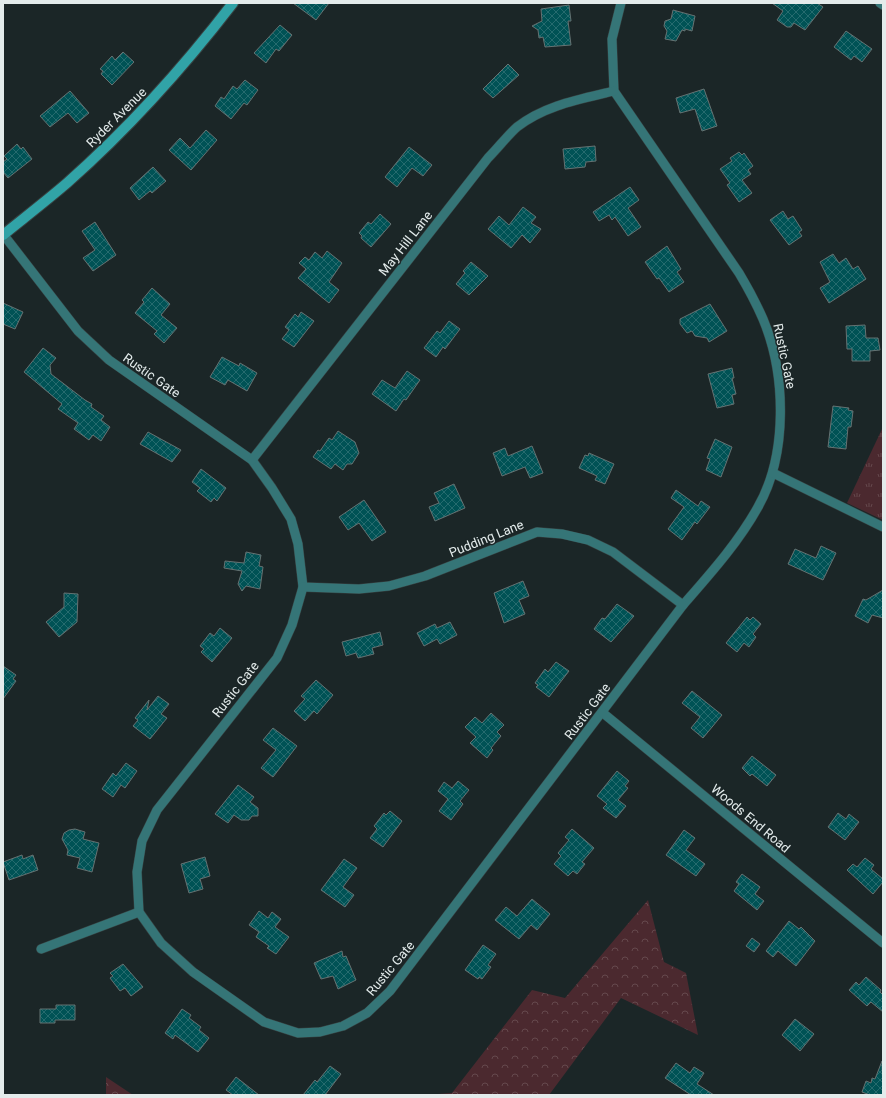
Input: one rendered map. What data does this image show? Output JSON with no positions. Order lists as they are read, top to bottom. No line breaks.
{"streets":{"street":["Ryder Avenue","May Hill Lane","Rustic Gate","Pudding Lane","Woods End Road"]},"crossings":[["Ryder Avenue","Rustic Gate"],["May Hill Lane","Rustic Gate"],["Rustic Gate","Pudding Lane"],["Rustic Gate","Woods End Road"]]}
